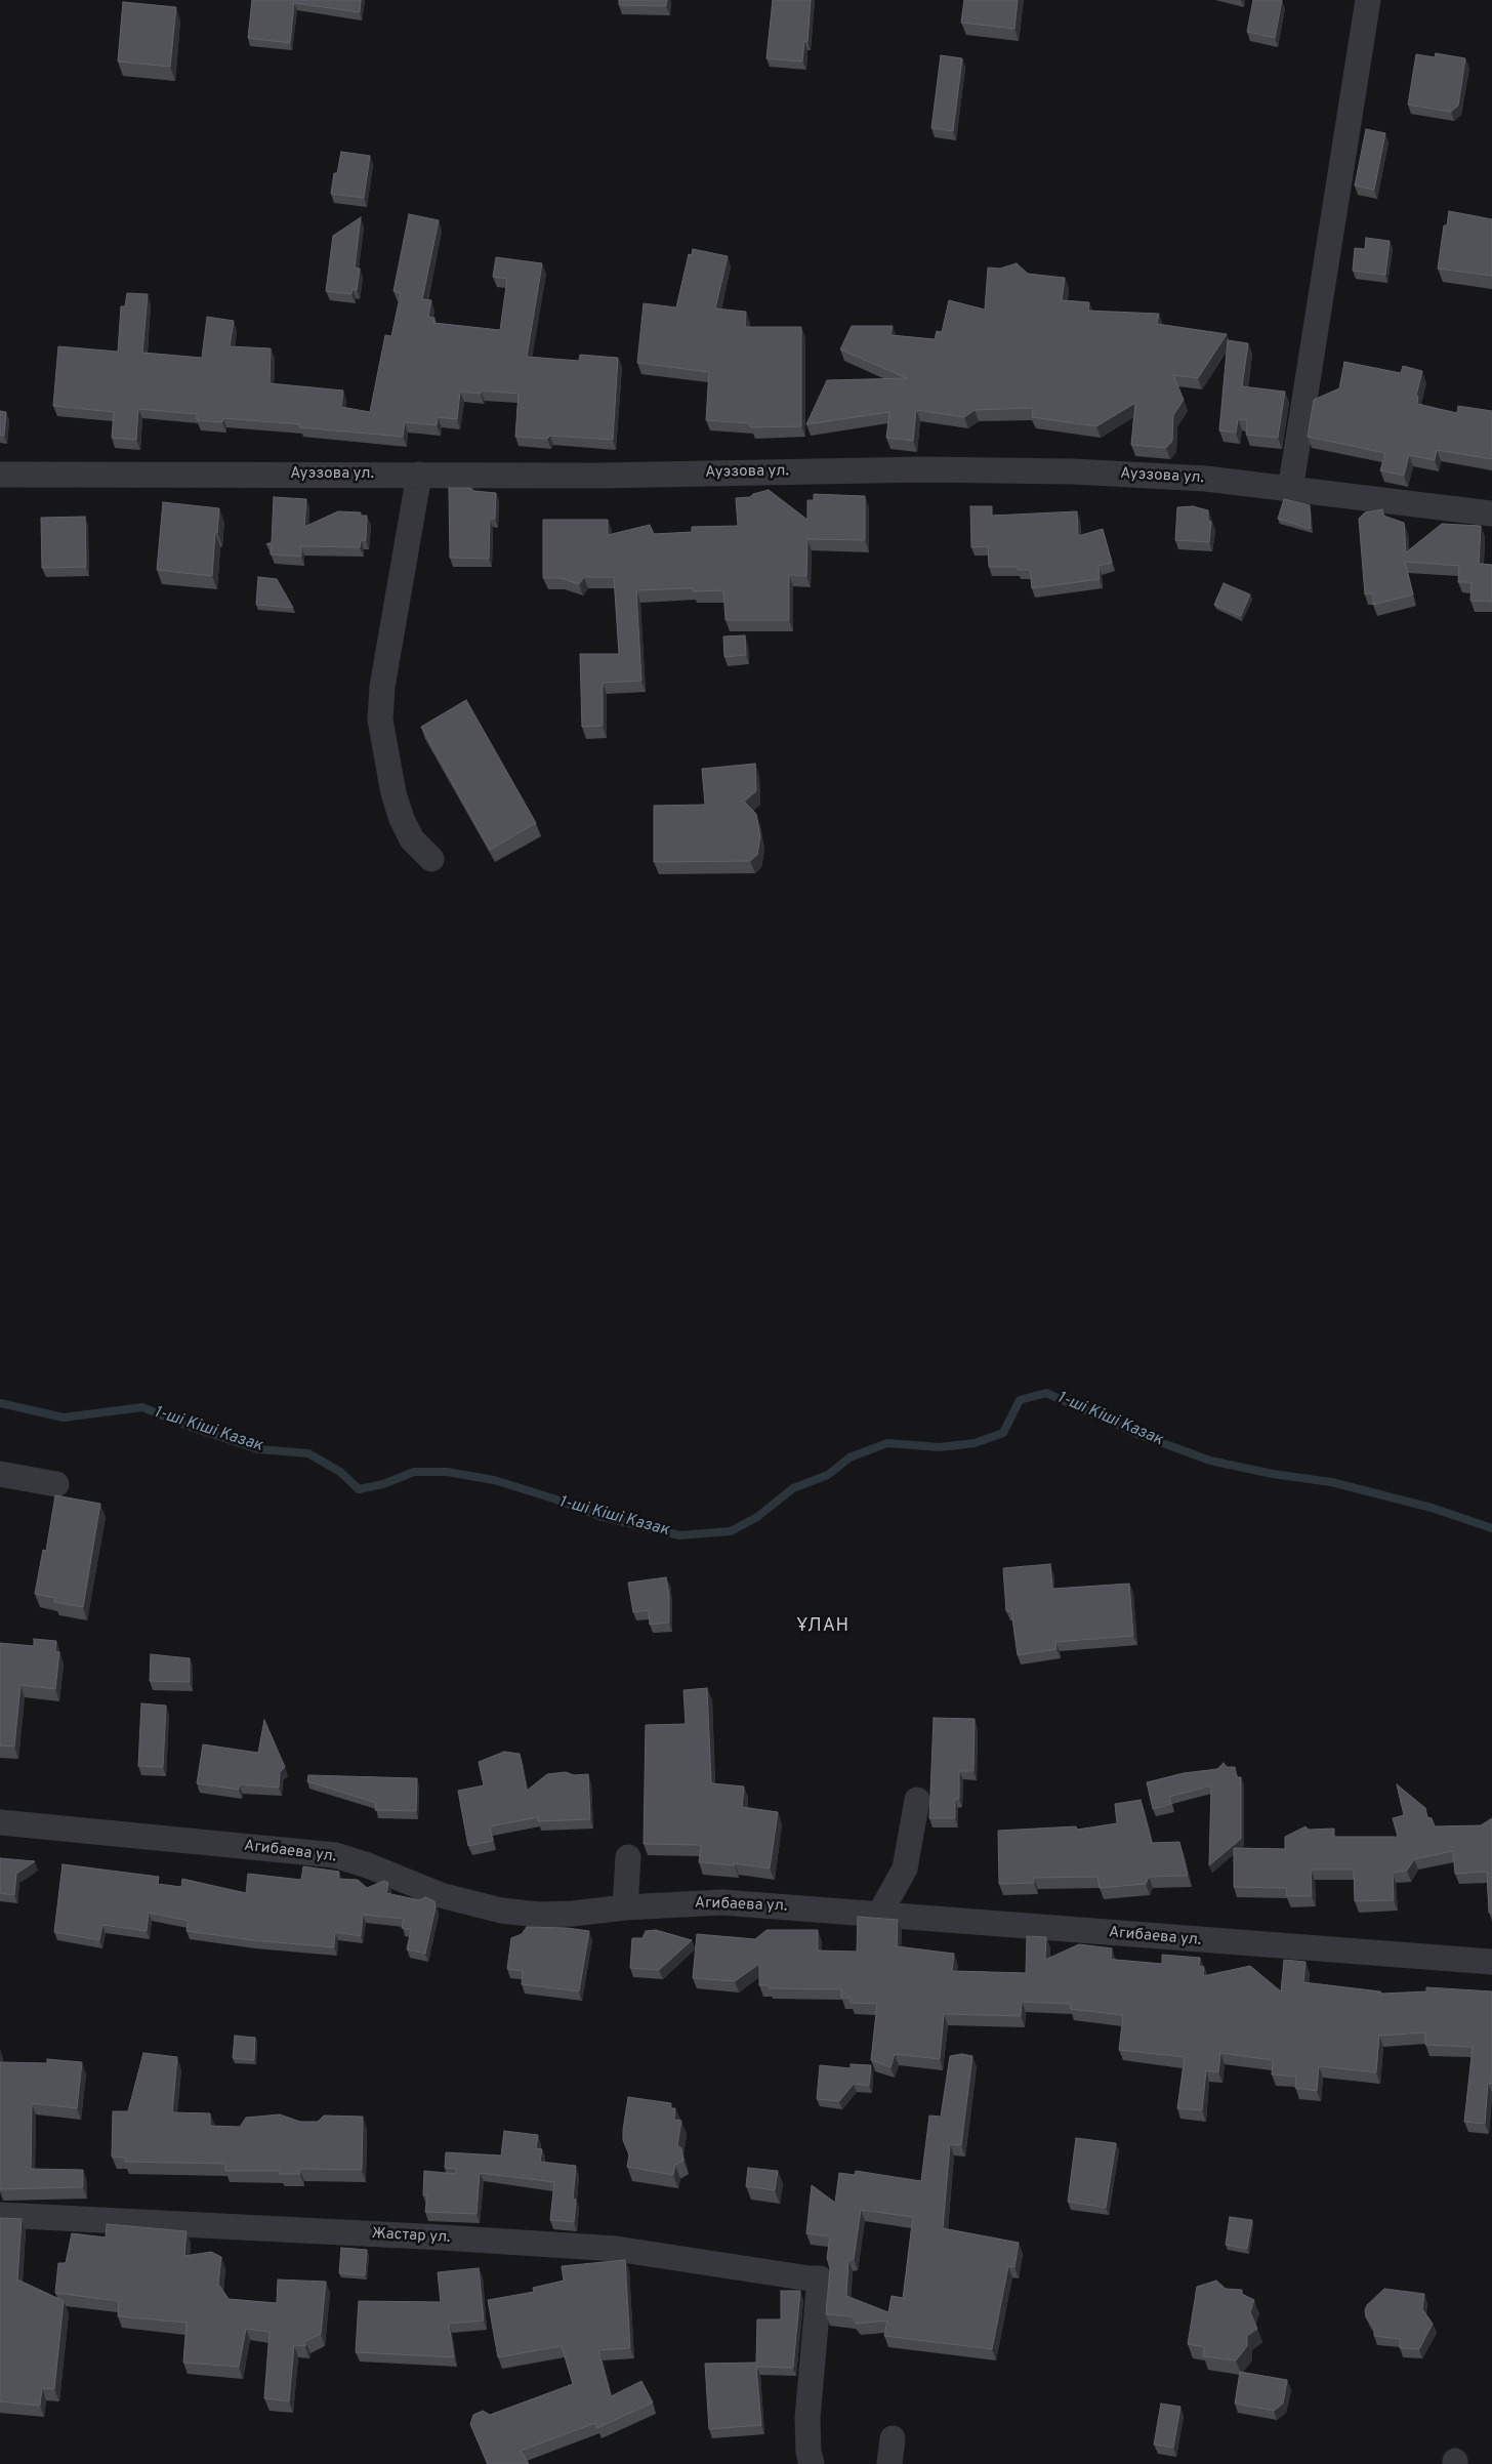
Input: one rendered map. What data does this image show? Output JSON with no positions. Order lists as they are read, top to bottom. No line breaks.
{"streets":{"street":["Ауэзова ул.","Агибаева ул.","Жастар ул."]},"districts":["ҰЛАН"],"water":["1-ші Кіші Казак"]}
